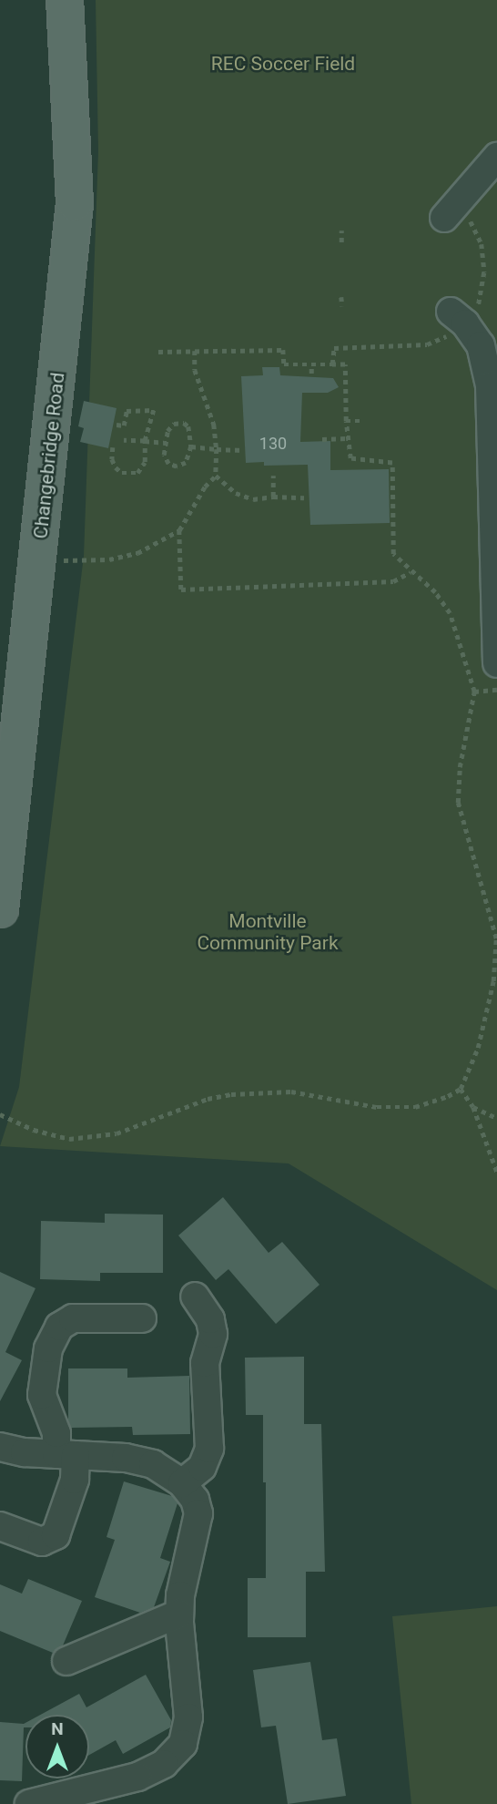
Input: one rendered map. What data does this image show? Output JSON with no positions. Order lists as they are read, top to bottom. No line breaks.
{"streets":{"main road":["Changebridge Road"]},"parks":["REC Soccer Field","Montville Community Park"],"house_numbers":["130"],"north":"top"}
